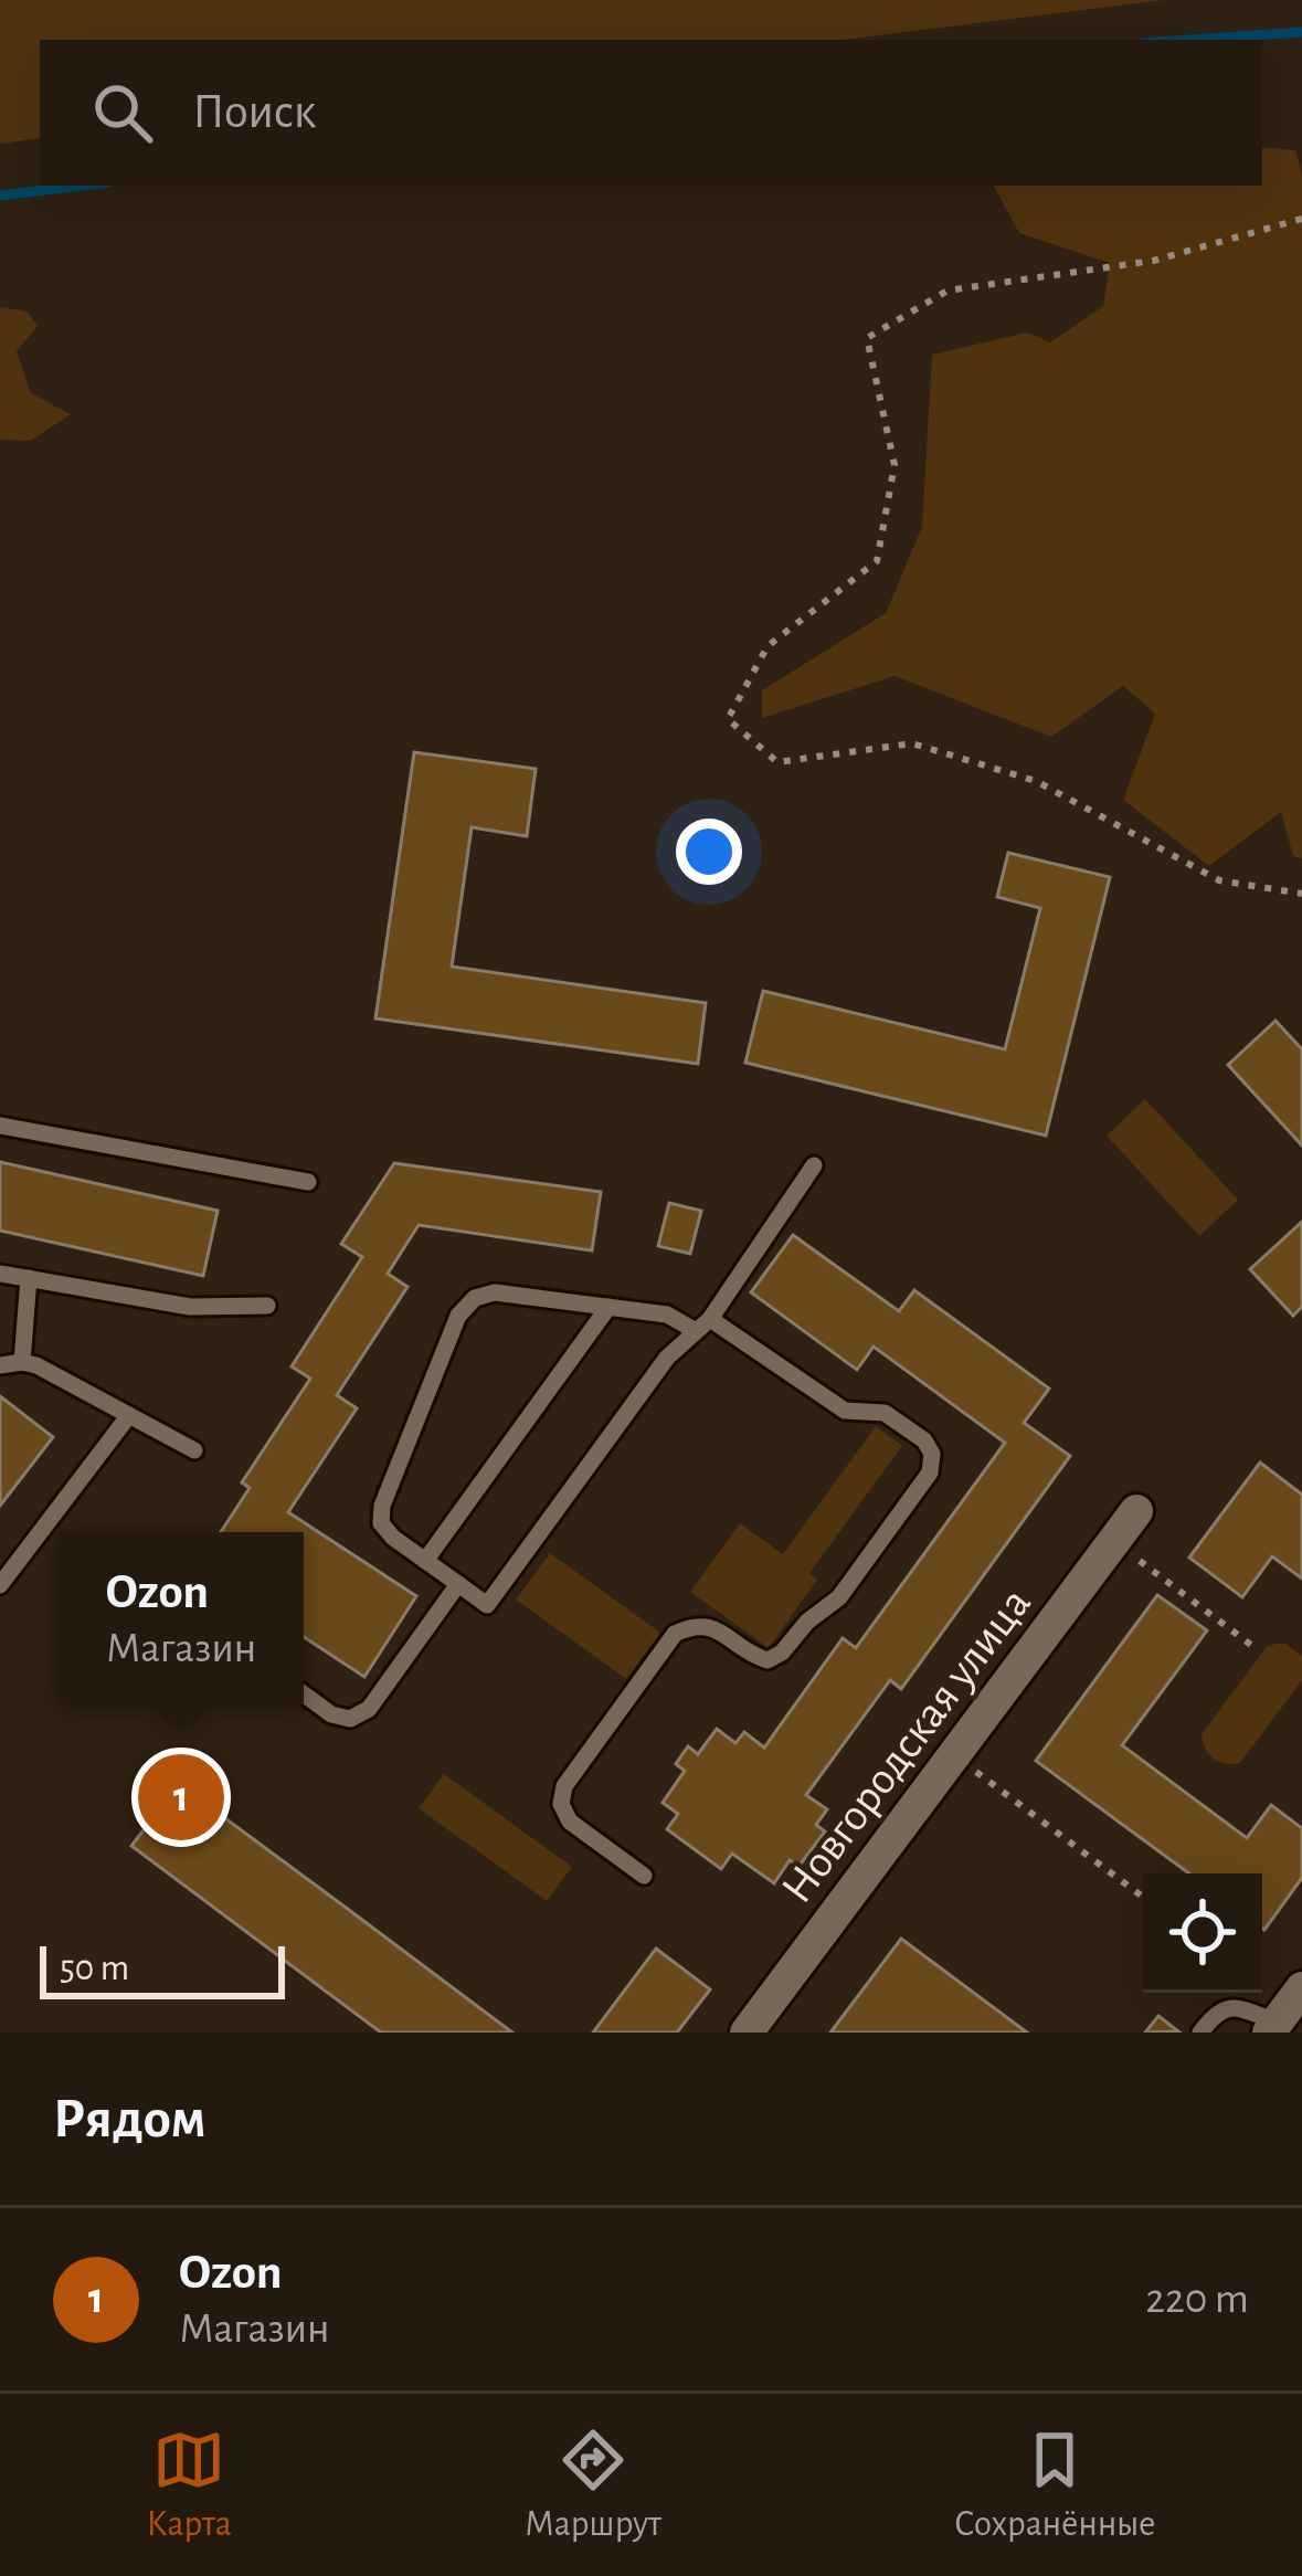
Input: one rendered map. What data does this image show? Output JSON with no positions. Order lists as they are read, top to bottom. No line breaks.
{"streets":{"street":["Новгородская улица"]},"scale_bar":"50 m","page":{"search":"Поиск","popup":["Ozon","Магазин"],"pins":"1","scale":"50 m","heading":"Рядом","list":[{"mark":"1","name":"Ozon","note":"Магазин","value":"220 m"}],"nav":["Карта","Маршрут","Сохранённые"]}}
